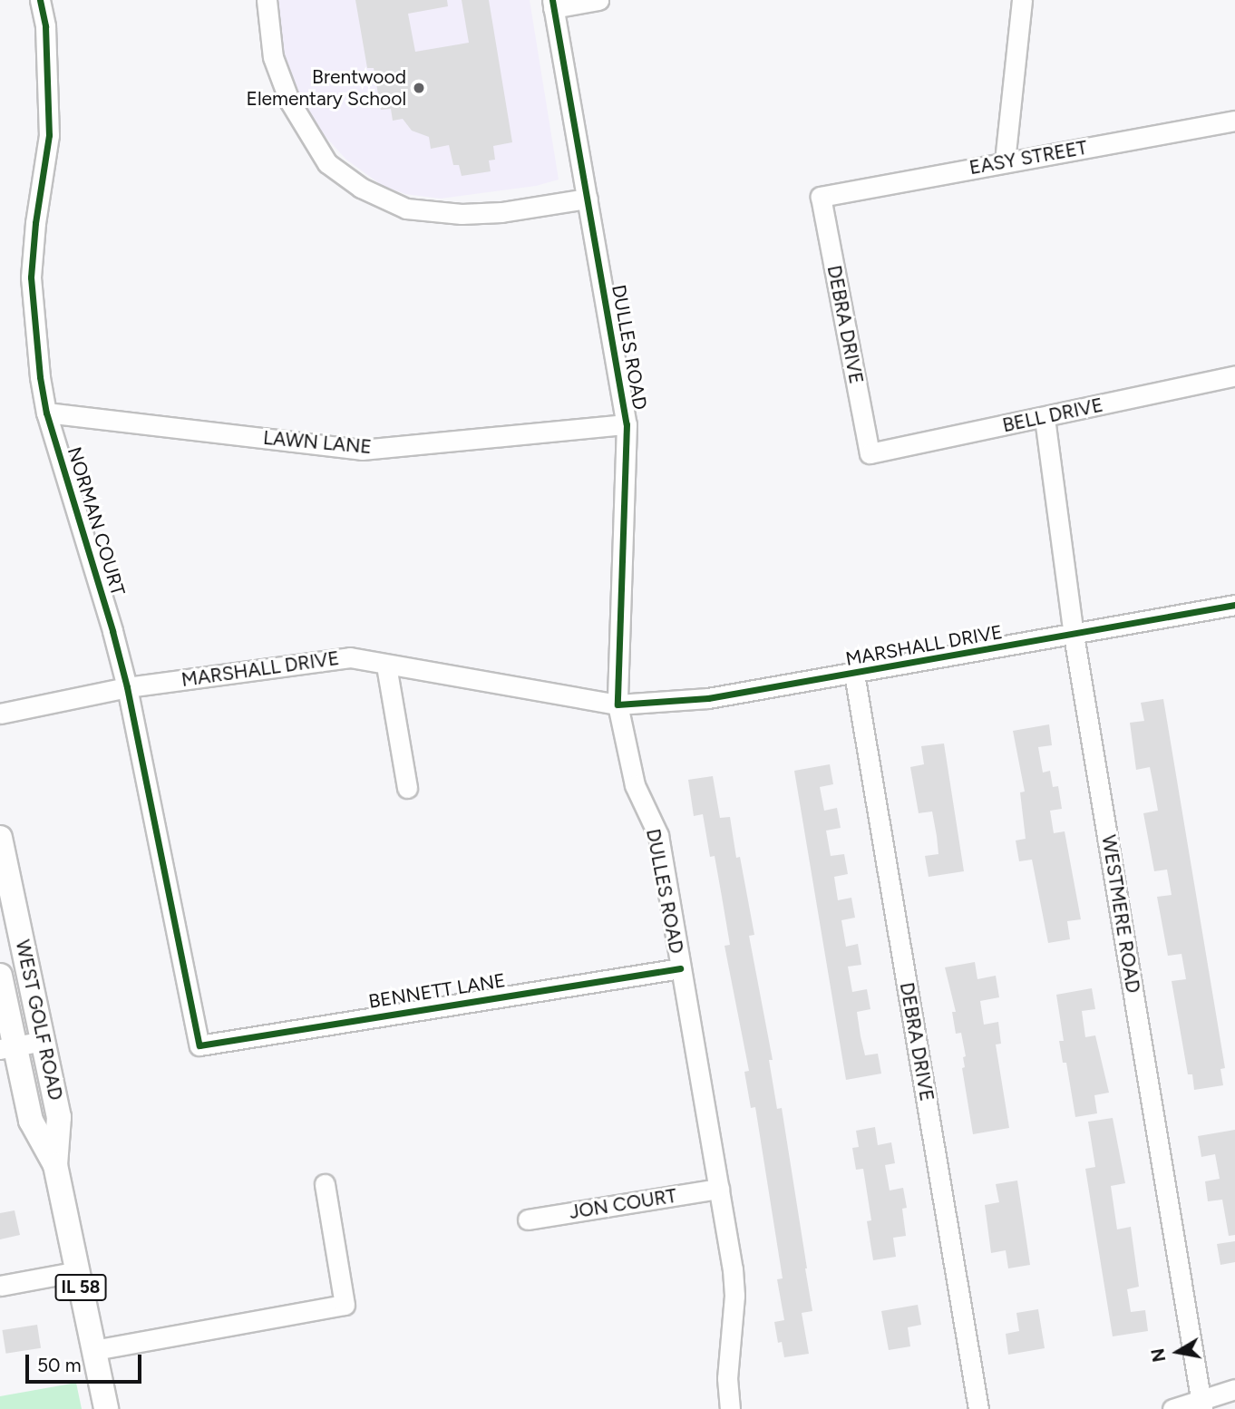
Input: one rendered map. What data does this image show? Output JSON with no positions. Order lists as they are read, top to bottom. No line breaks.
{"streets":{"main road":["WEST GOLF ROAD","IL 58"],"street":["EASY STREET","DEBRA DRIVE","DULLES ROAD","BELL DRIVE","LAWN LANE","NORMAN COURT","MARSHALL DRIVE","WESTMERE ROAD","BENNETT LANE","JON COURT"]},"crossings":[["EASY STREET","DEBRA DRIVE"],["DEBRA DRIVE","BELL DRIVE"],["DEBRA DRIVE","MARSHALL DRIVE"],["DULLES ROAD","LAWN LANE"],["DULLES ROAD","MARSHALL DRIVE"],["DULLES ROAD","BENNETT LANE"],["DULLES ROAD","JON COURT"],["BELL DRIVE","WESTMERE ROAD"],["LAWN LANE","NORMAN COURT"],["NORMAN COURT","MARSHALL DRIVE"],["NORMAN COURT","BENNETT LANE"],["MARSHALL DRIVE","WESTMERE ROAD"]],"places":["Brentwood Elementary School"],"scale_bar":"50 m","north":"left"}
